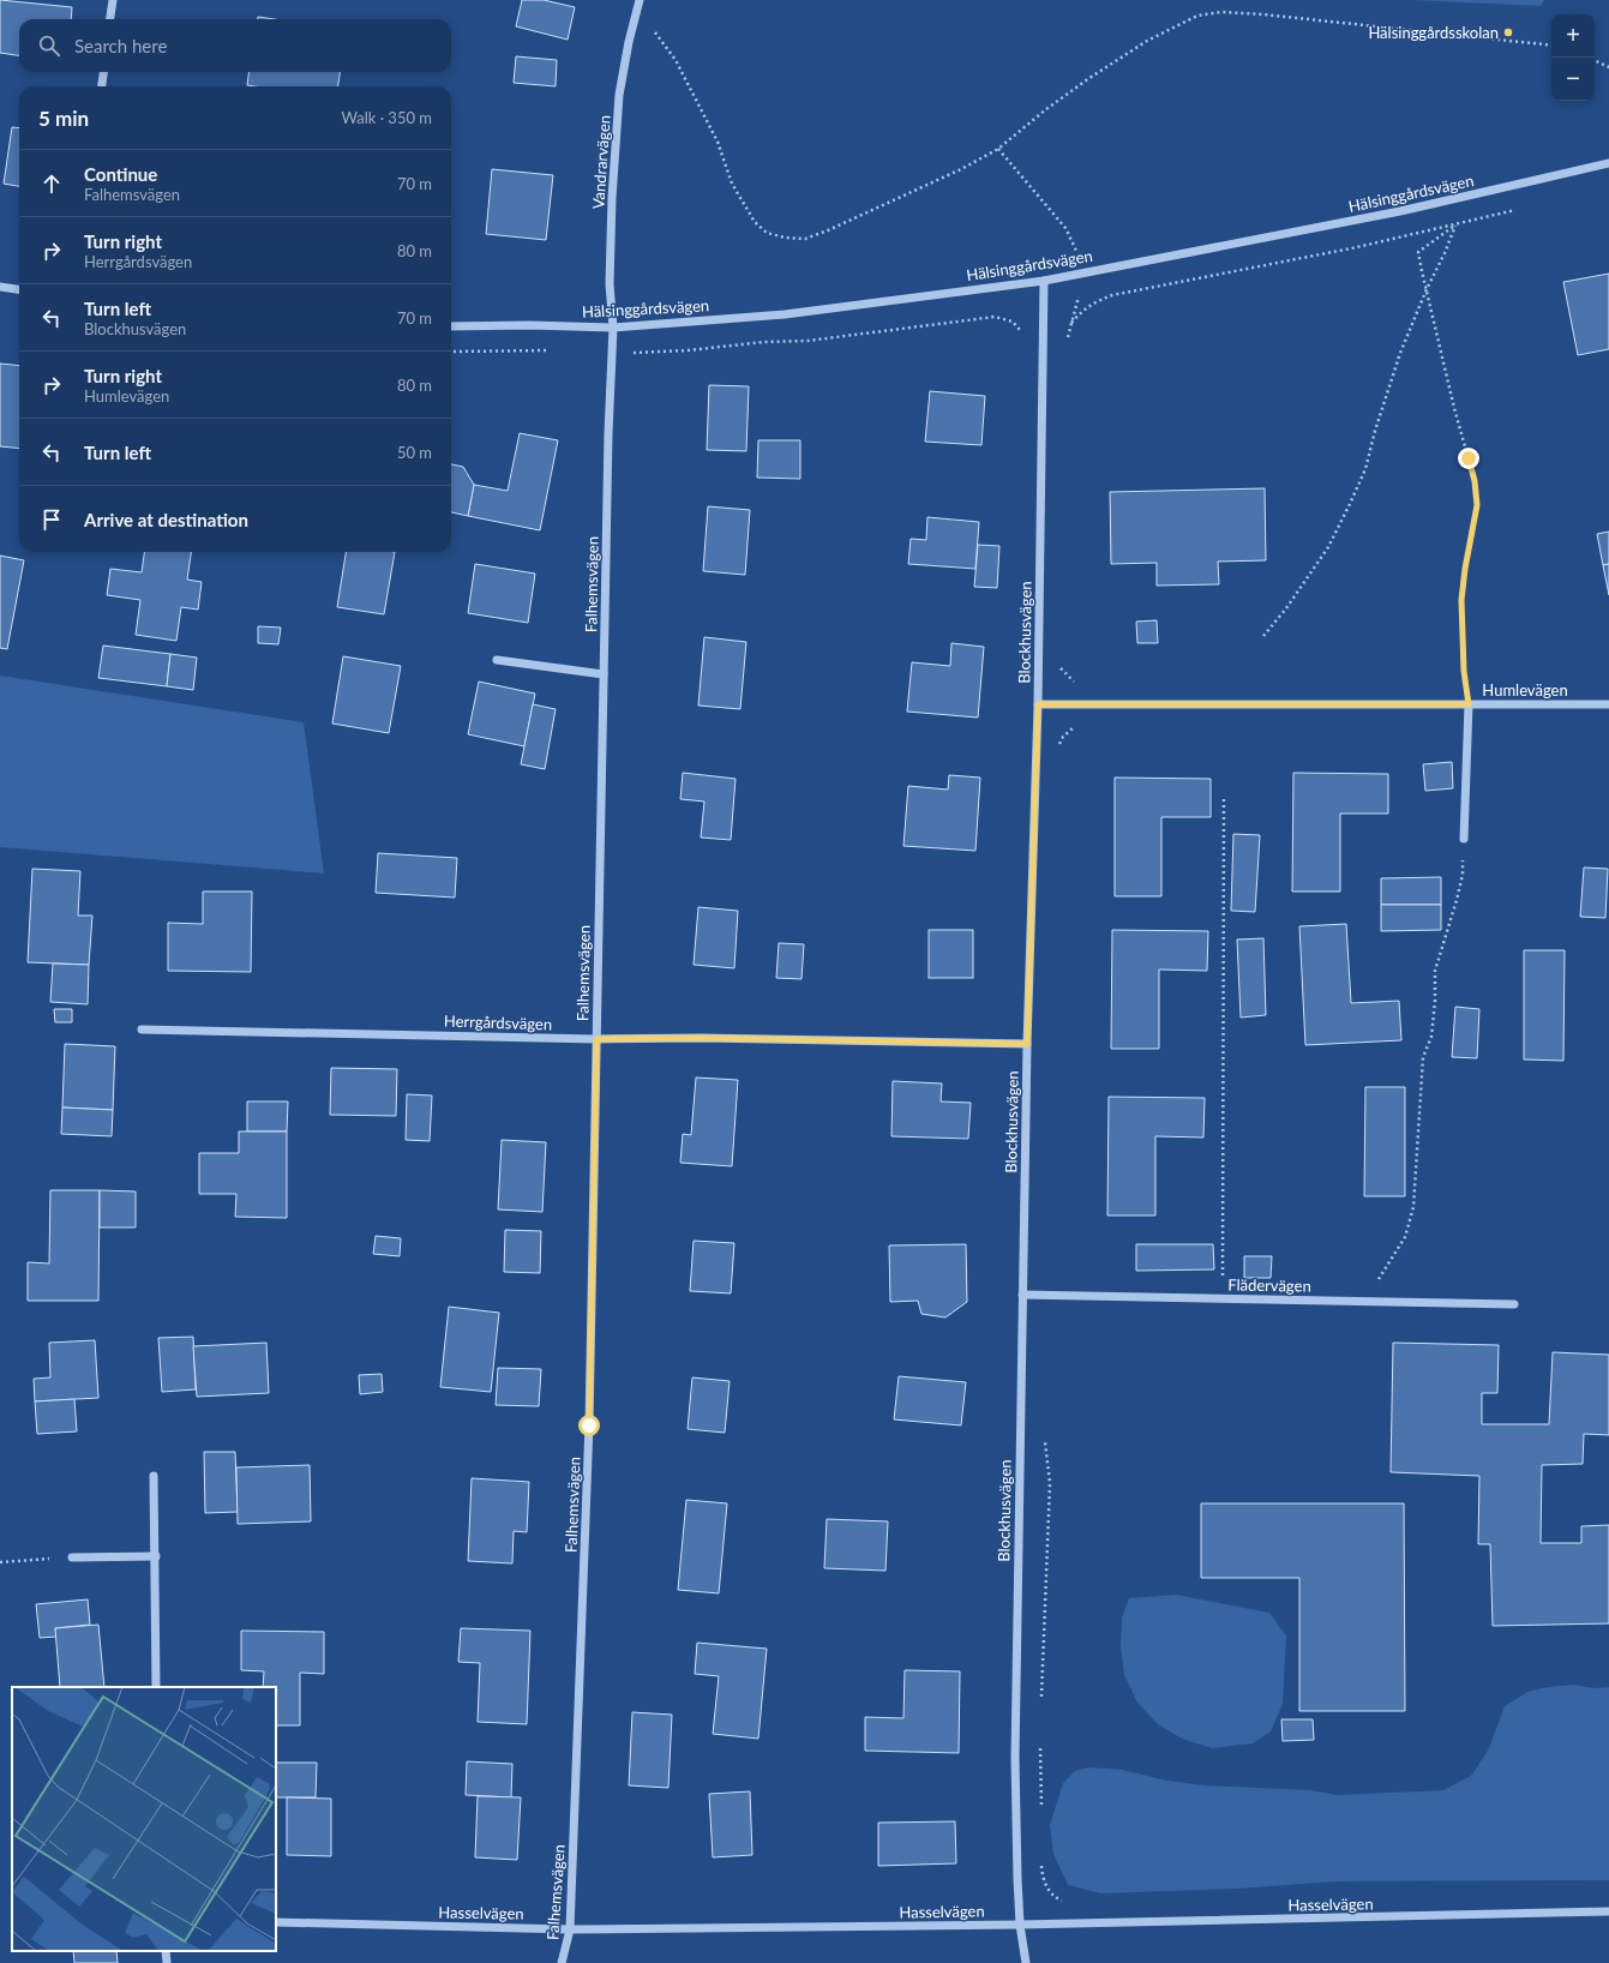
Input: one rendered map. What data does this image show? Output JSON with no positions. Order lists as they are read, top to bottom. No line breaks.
{"streets":{"street":["Vandrarvägen","Hälsinggårdsvägen","Falhemsvägen","Blockhusvägen","Humlevägen","Herrgårdsvägen","Flädervägen","Hasselvägen"]},"crossings":[["Vandrarvägen","Hälsinggårdsvägen"],["Vandrarvägen","Falhemsvägen"],["Hälsinggårdsvägen","Falhemsvägen"],["Hälsinggårdsvägen","Blockhusvägen"],["Falhemsvägen","Herrgårdsvägen"],["Falhemsvägen","Hasselvägen"],["Blockhusvägen","Humlevägen"],["Blockhusvägen","Herrgårdsvägen"],["Blockhusvägen","Flädervägen"],["Blockhusvägen","Hasselvägen"]],"places":["Hälsinggårdsskolan"],"page":{"map_buttons":["+","−"],"search":"Search here","heading":["5 min","Walk · 350 m"],"list":[["Continue","Falhemsvägen","70 m"],["Turn right","Herrgårdsvägen","80 m"],["Turn left","Blockhusvägen","70 m"],["Turn right","Humlevägen","80 m"],["Turn left","50 m"],"Arrive at destination"]}}
